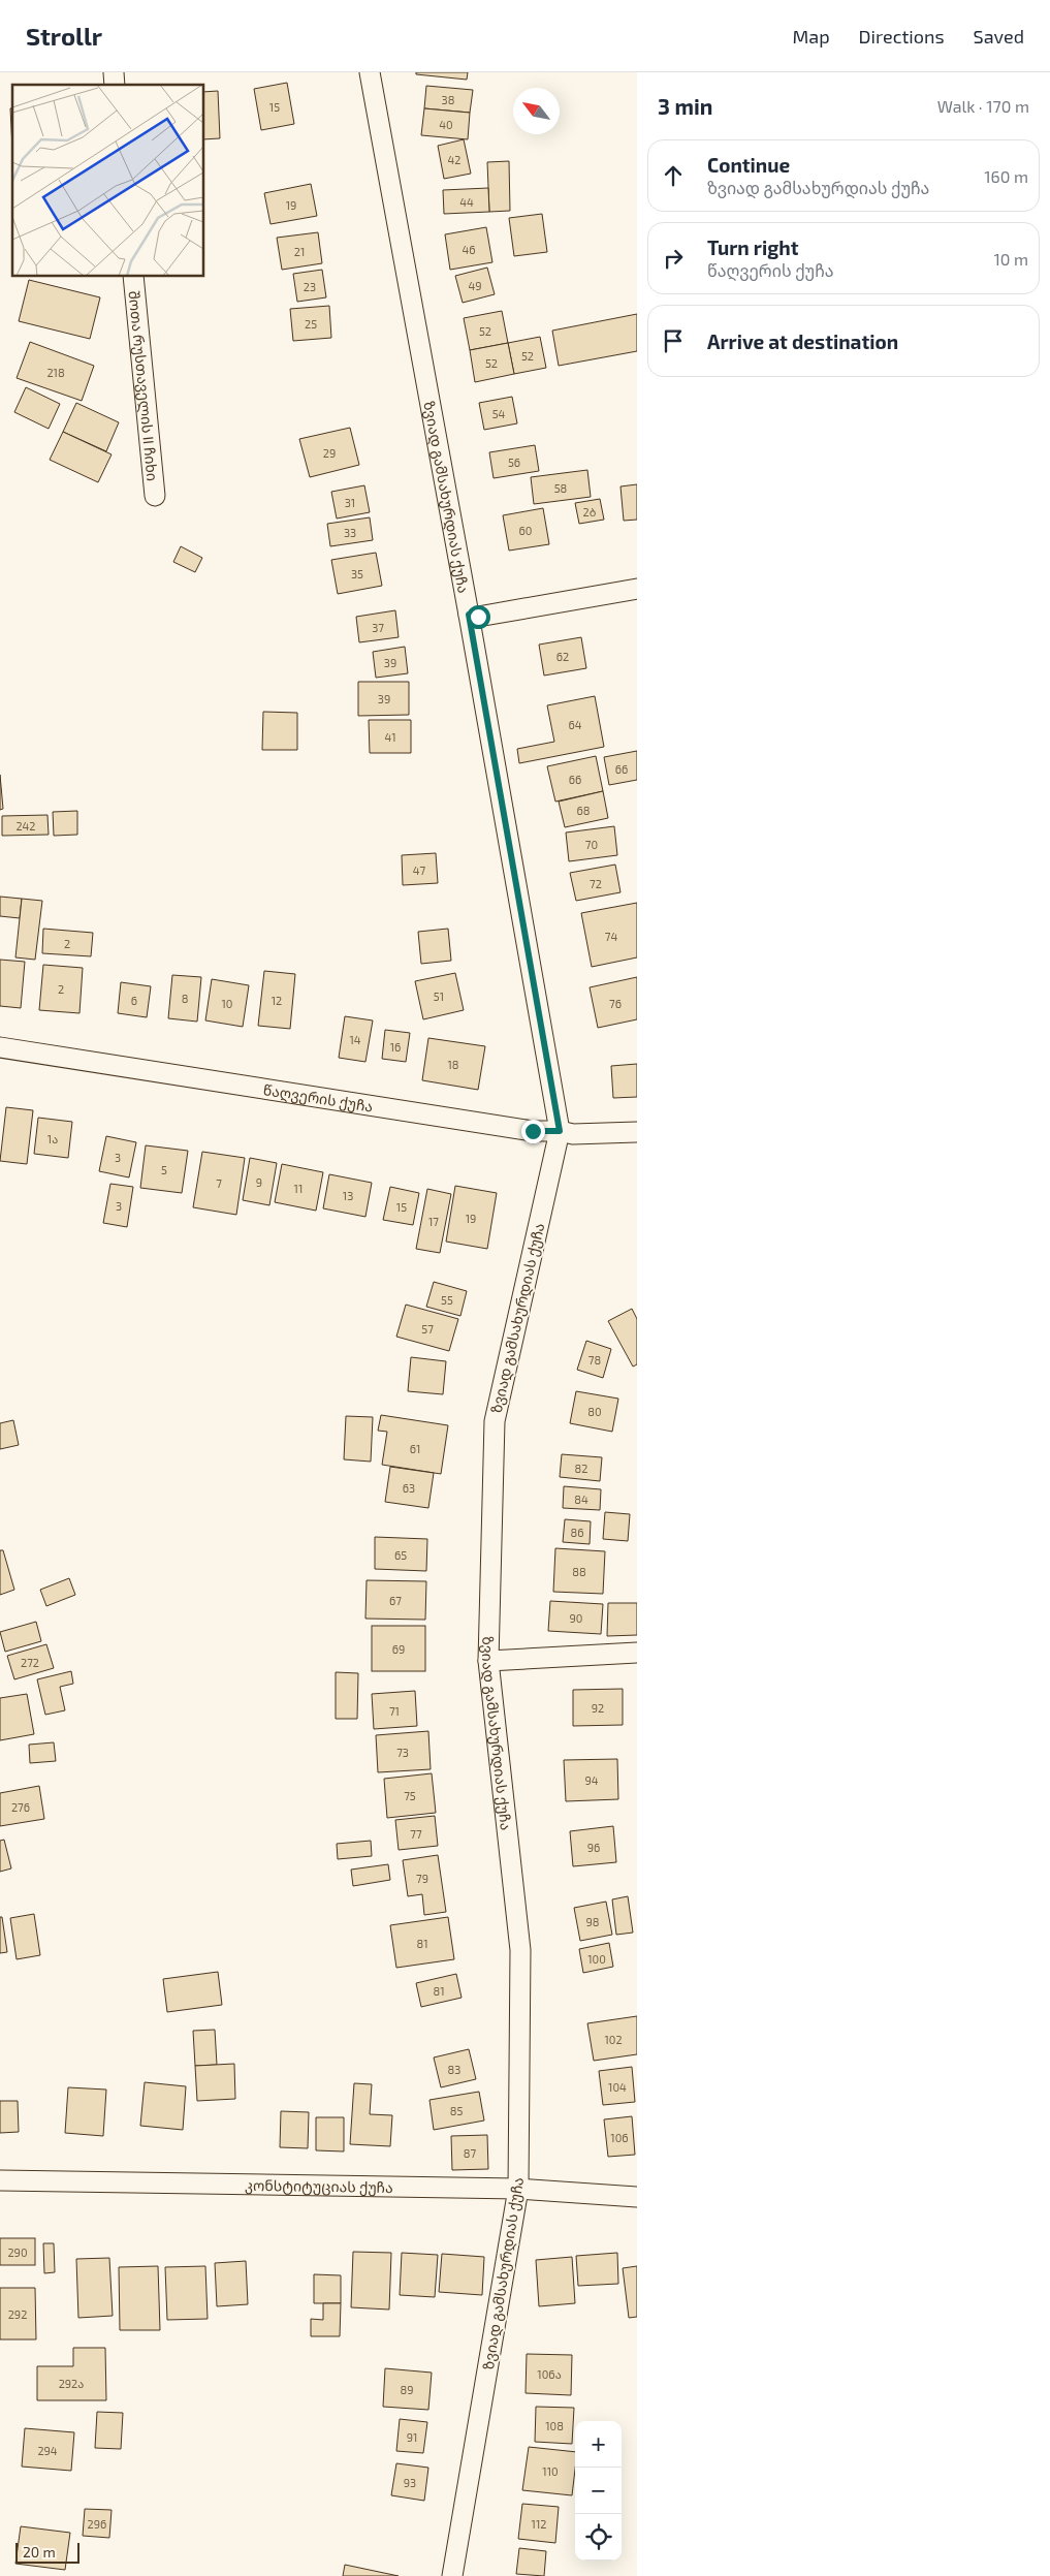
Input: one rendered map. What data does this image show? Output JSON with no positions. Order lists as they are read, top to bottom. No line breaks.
{"streets":{"street":["შოთა რუსთაველის II ჩიხი","ზვიად გამსახურდიას ქუჩა","წაღვერის ქუჩა","კონსტიტუციას ქუჩა"]},"crossings":[["ზვიად გამსახურდიას ქუჩა","წაღვერის ქუჩა"],["ზვიად გამსახურდიას ქუჩა","კონსტიტუციას ქუჩა"]],"house_numbers":["38","15","40","42","44","19","46","21","49","23","25","52","52","52","218","54","29","56","58","31","2ბ","60","33","35","37","62","39","39","64","41","66","66","68","242","70","47","72","74","2","2","51","8","6","12","10","76","14","16","18","1ა","3","5","9","7","11","13","3","15","19","17","55","57","78","80","61","82","63","84","86","65","88","67","90","69","272","92","71","73","94","75","276","77","96","79","98","81","100","81","102","83","104","85","106","87","290","292","106ა","292ა","89","108","91","294","110","93","296","112"],"scale_bar":"20 m","north":"top left","page":{"header":"Strollr","nav":["Map","Directions","Saved"],"heading":["3 min","Walk · 170 m"],"list":[["Continue","ზვიად გამსახურდიას ქუჩა","160 m"],["Turn right","წაღვერის ქუჩა","10 m"],"Arrive at destination"],"map_buttons":["+","−"],"scale":"20 m"}}
